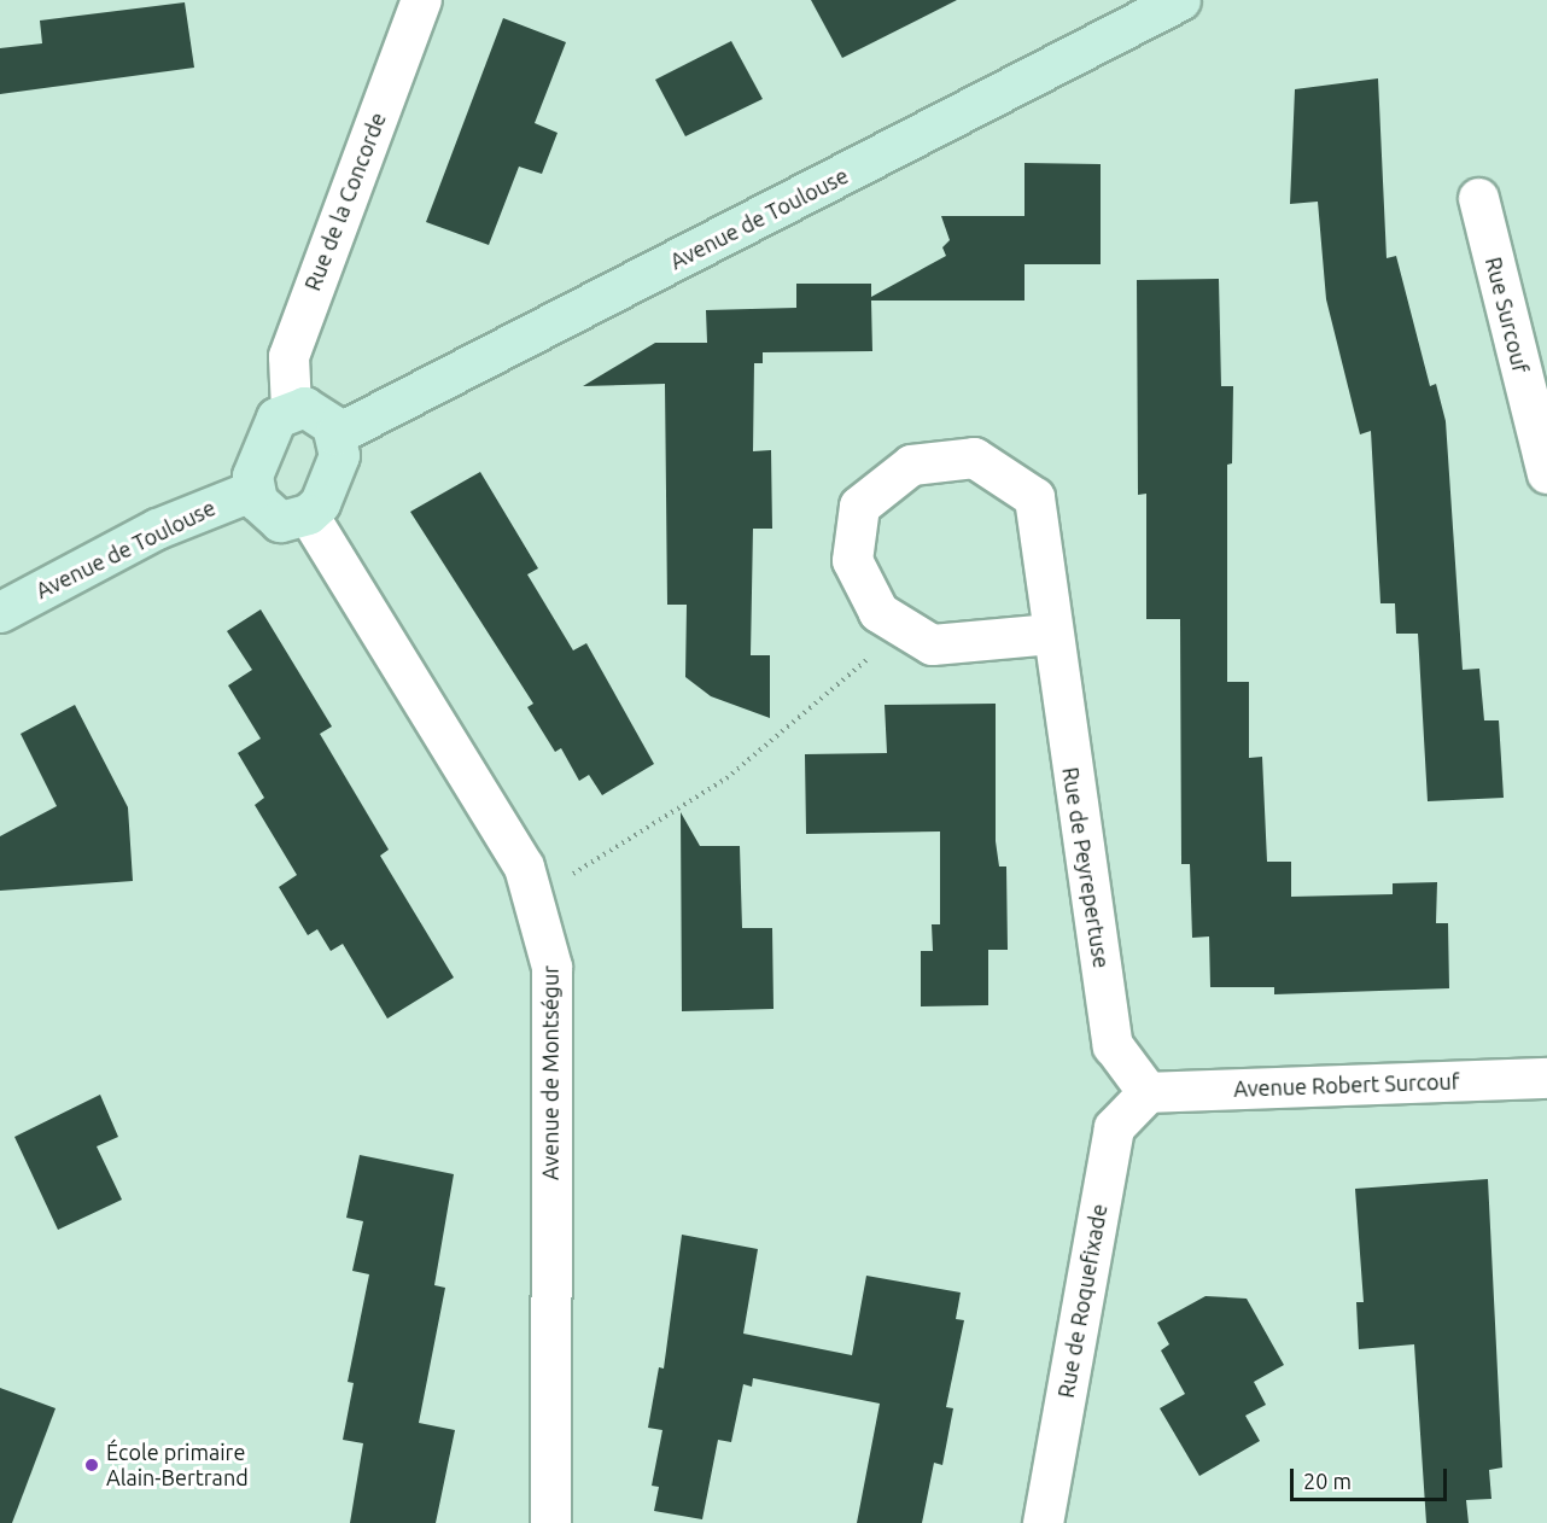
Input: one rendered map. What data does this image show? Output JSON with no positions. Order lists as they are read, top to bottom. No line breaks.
{"streets":{"street":["Rue de la Concorde","Avenue de Toulouse","Rue Surcouf","Rue de Peyrepertuse","Avenue de Montségur","Avenue Robert Surcouf","Rue de Roquefixade"]},"crossings":[["Rue de la Concorde","Avenue de Toulouse"],["Rue de la Concorde","Avenue de Montségur"],["Avenue de Toulouse","Avenue de Montségur"],["Rue de Peyrepertuse","Avenue Robert Surcouf"],["Rue de Peyrepertuse","Rue de Roquefixade"],["Avenue Robert Surcouf","Rue de Roquefixade"]],"places":["École primaire Alain-Bertrand"],"scale_bar":"20 m"}
